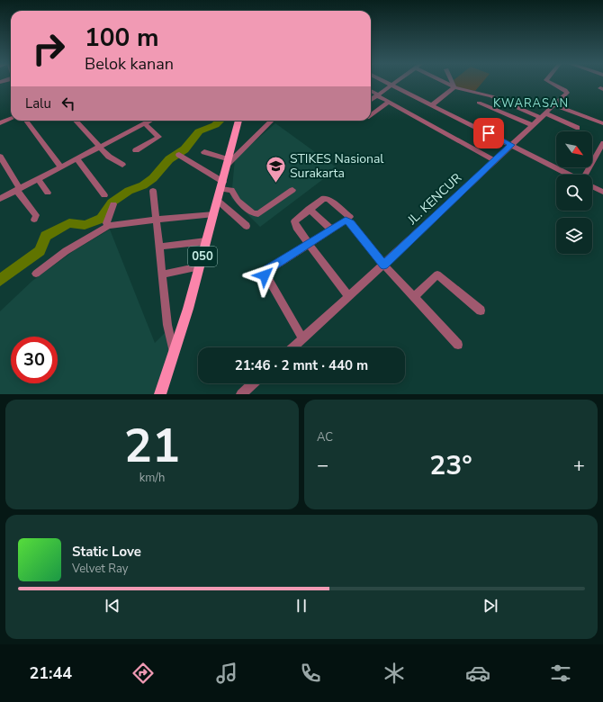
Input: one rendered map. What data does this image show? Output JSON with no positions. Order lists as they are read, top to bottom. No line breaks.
{"streets":{"main road":["050"],"street":["JL. KENCUR"]},"districts":["KWARASAN"],"places":{"school or university":["STIKES Nasional Surakarta"]},"north":"bottom right","page":{"turn":["100 m","Belok kanan"],"then":"Lalu","limit":"30","trip":"21:46 · 2 mnt · 440 m","tile":[["21","km/h"],"AC"],"heat":["−","23°","+"],"song":["Static Love","Velvet Ray"],"tabs":"21:44"}}
